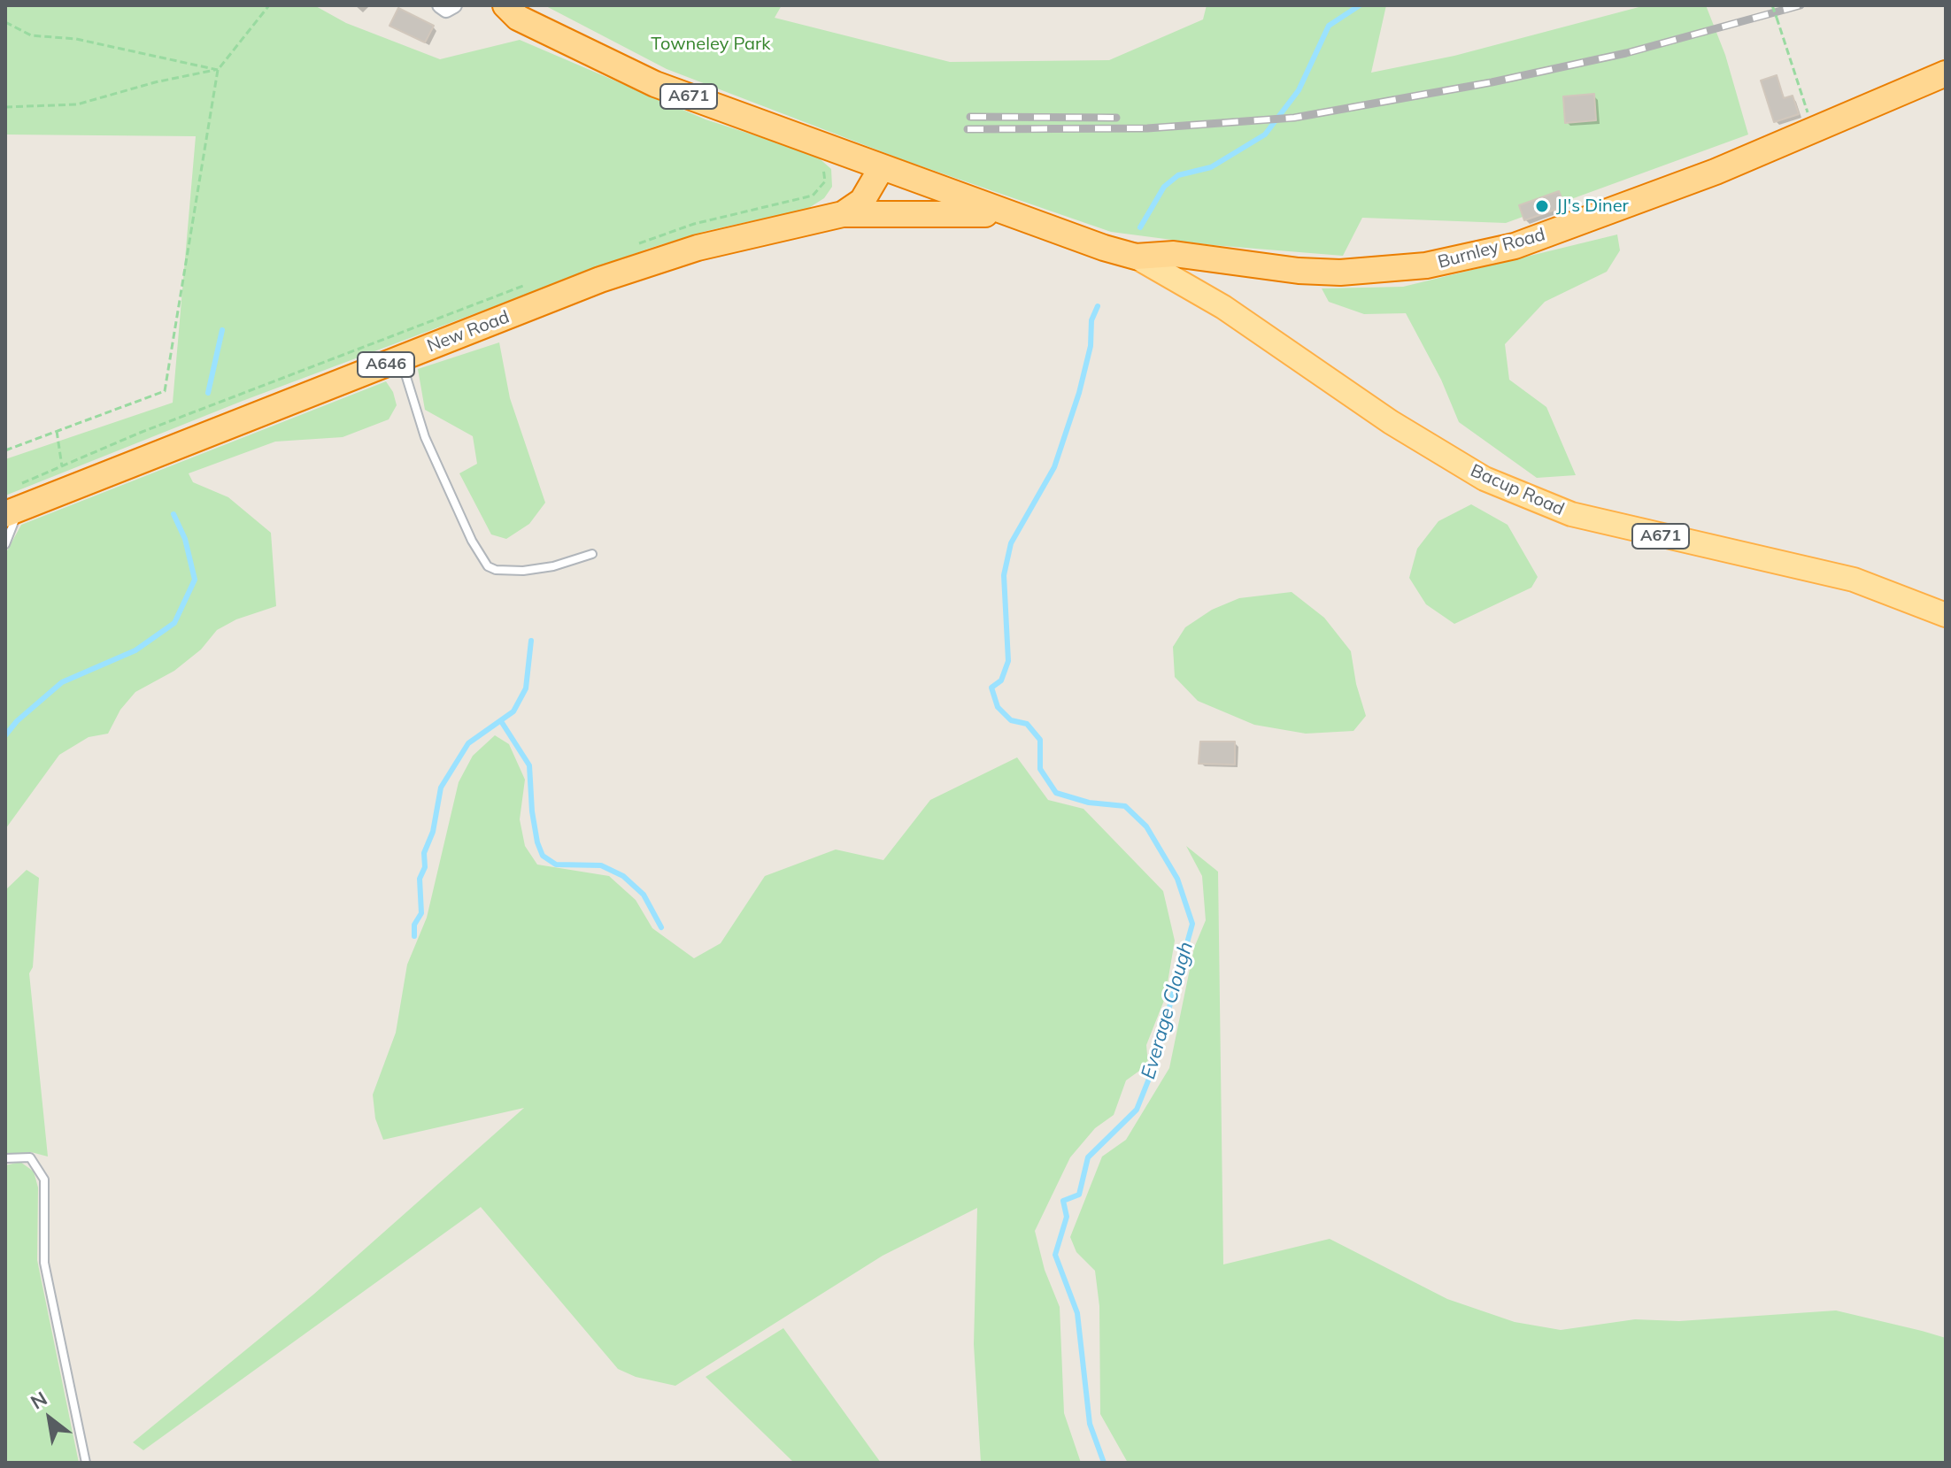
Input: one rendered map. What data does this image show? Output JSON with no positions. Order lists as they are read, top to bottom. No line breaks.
{"streets":{"highway":["A671","Burnley Road","New Road","A646"],"main road":["Bacup Road"]},"crossings":[["A671","New Road"],["Burnley Road","Bacup Road"]],"water":["Everage Clough"],"parks":["Towneley Park"],"places":["JJ's Diner"],"north":"top left"}
